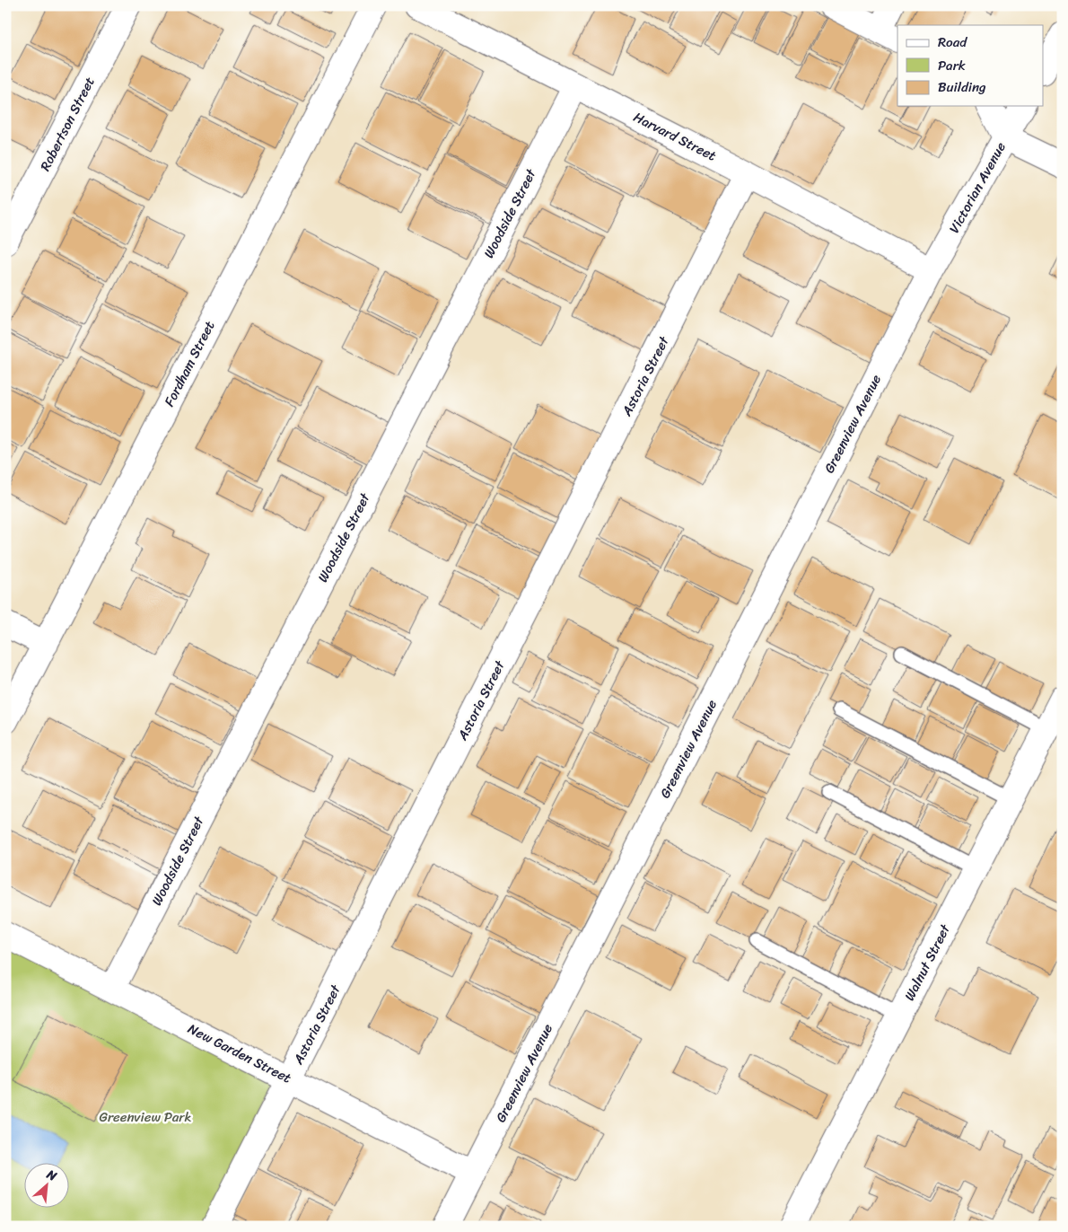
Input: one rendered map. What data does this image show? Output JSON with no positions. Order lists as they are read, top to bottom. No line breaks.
{"streets":{"street":["Robertson Street","Harvard Street","Victorian Avenue","Woodside Street","Fordham Street","Astoria Street","Greenview Avenue","Walnut Street","New Garden Street"]},"crossings":[["Harvard Street","Victorian Avenue"],["Harvard Street","Woodside Street"],["Harvard Street","Astoria Street"],["Harvard Street","Greenview Avenue"],["Victorian Avenue","Greenview Avenue"],["Woodside Street","New Garden Street"],["Astoria Street","New Garden Street"],["Greenview Avenue","New Garden Street"]],"parks":["Greenview Park"],"legend":["Road","Park","Building"],"north":"top right"}
